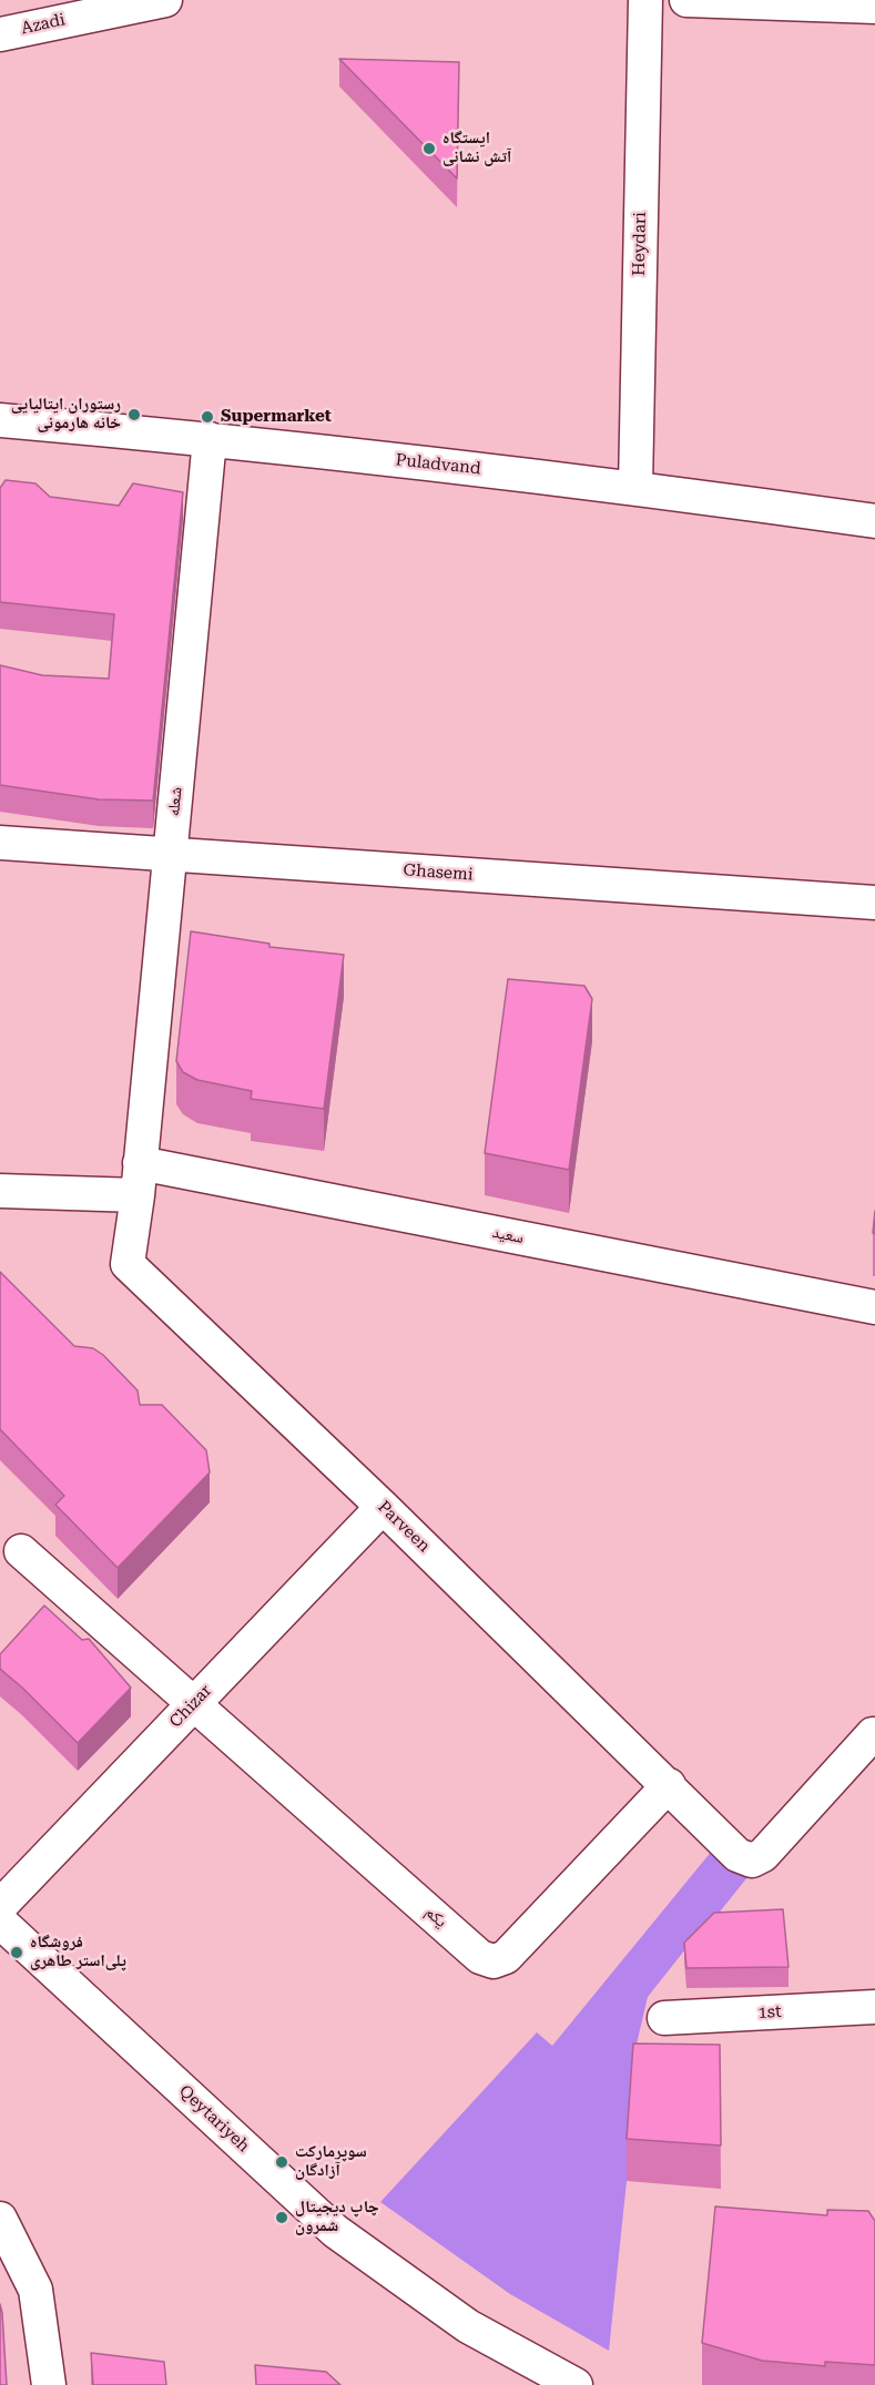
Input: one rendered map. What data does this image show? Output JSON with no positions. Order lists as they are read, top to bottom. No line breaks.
{"streets":{"street":["Azadi","Heydari","Puladvand","شعله","Ghasemi","سعید","Parveen","Chizar","یکم","1st","Qeytariyeh"]},"crossings":[["Heydari","Puladvand"],["Puladvand","شعله"],["شعله","Ghasemi"],["شعله","سعید"],["شعله","Parveen"],["سعید","Parveen"],["Parveen","Chizar"],["Parveen","یکم"],["Chizar","یکم"]],"places":["ایستگاه آتش نشانی","رستوران ایتالیایی خانه هارمونی","Supermarket","فروشگاه پلی‌استر طاهری","سوپرمارکت آزادگان","چاپ دیجیتال شمرون"]}
